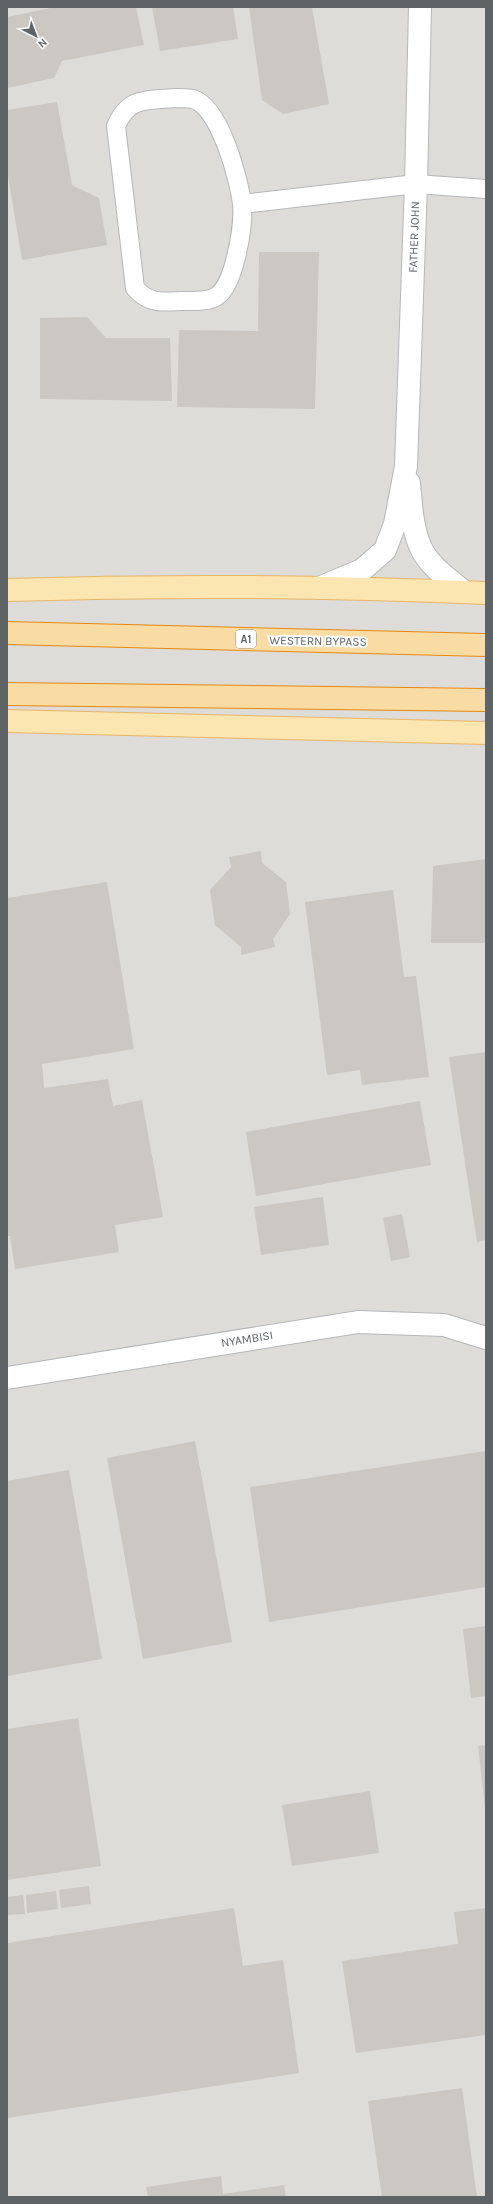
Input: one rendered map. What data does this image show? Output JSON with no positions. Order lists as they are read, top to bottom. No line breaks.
{"streets":{"highway":["A1","WESTERN BYPASS"],"street":["FATHER JOHN","NYAMBISI"]},"north":"bottom right"}
